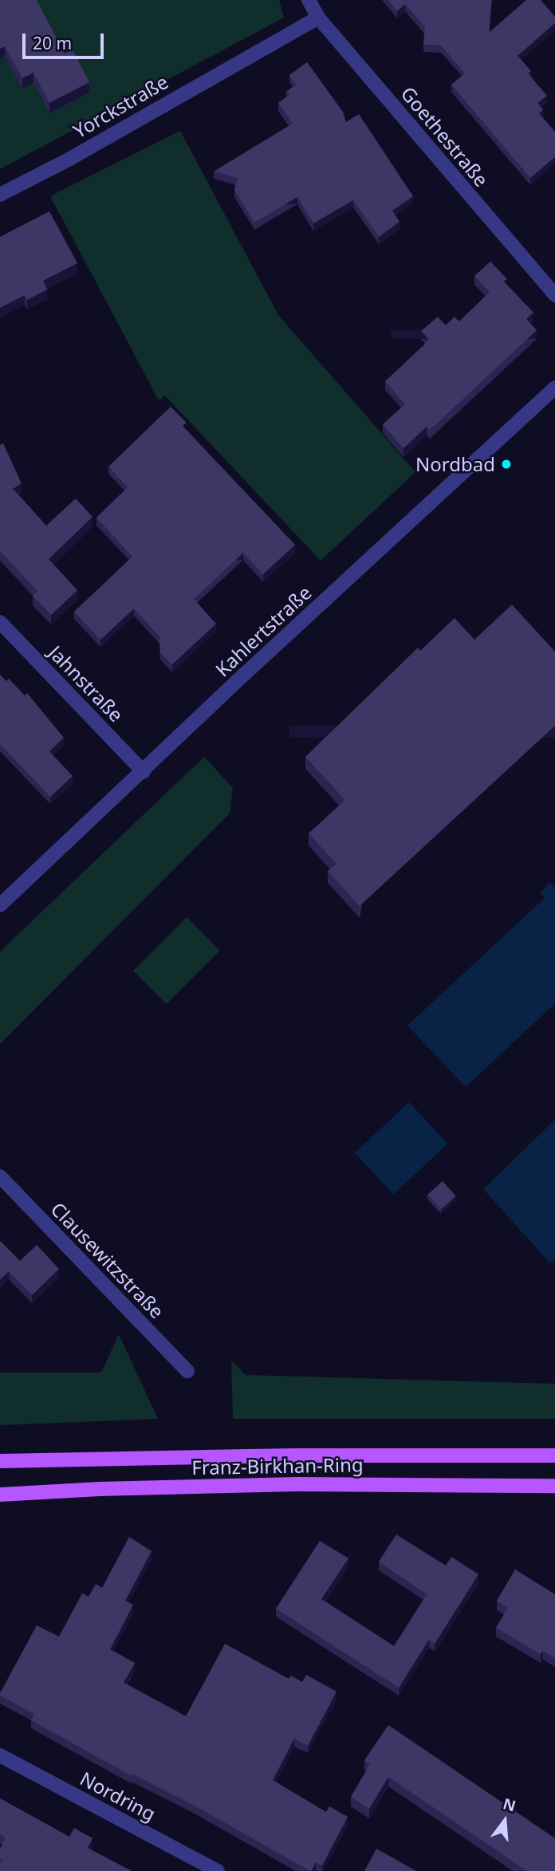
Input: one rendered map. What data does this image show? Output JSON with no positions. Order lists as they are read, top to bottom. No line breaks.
{"streets":{"main road":["Franz-Birkhan-Ring"],"street":["Yorckstraße","Goethestraße","Kahlertstraße","Jahnstraße","Clausewitzstraße","Nordring"]},"crossings":[["Yorckstraße","Goethestraße"],["Kahlertstraße","Jahnstraße"]],"places":["Nordbad"],"scale_bar":"20 m","north":"top"}
